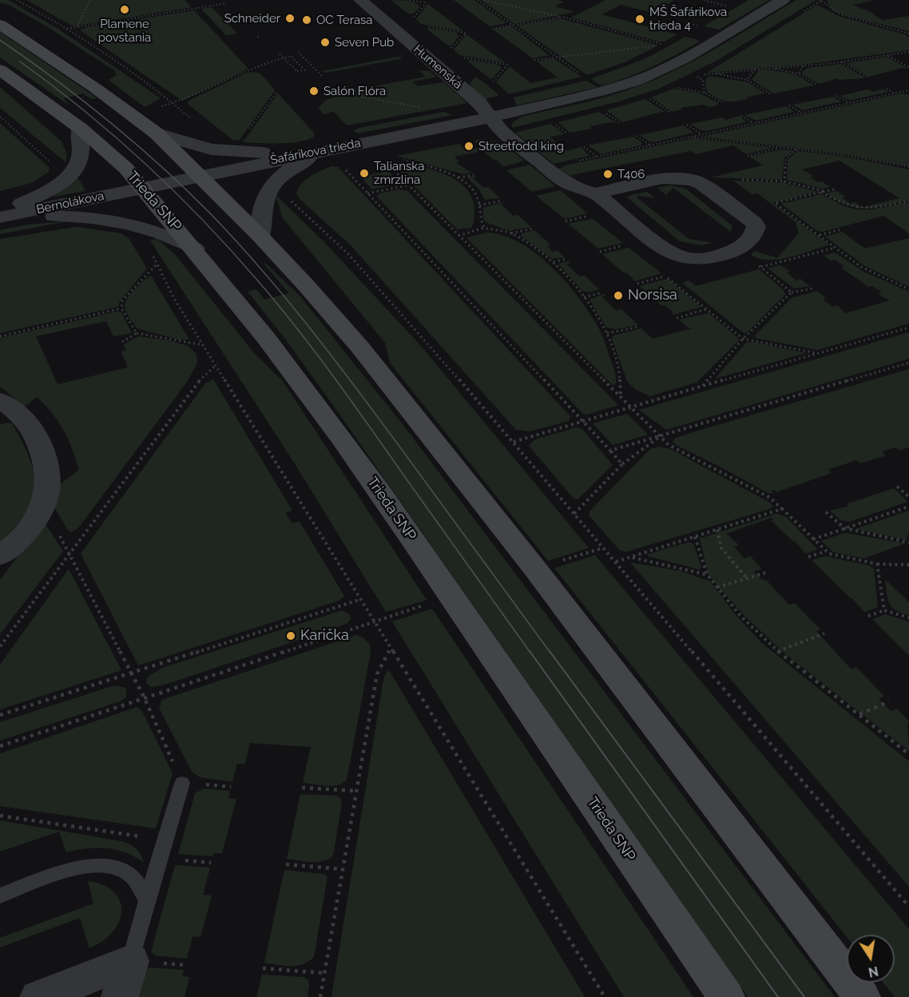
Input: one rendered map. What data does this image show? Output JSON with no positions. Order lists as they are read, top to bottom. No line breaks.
{"streets":{"street":["Humenská","Šafárikova trieda","Trieda SNP","Bernolákova"]},"crossings":[["Humenská","Šafárikova trieda"],["Šafárikova trieda","Trieda SNP"],["Šafárikova trieda","Bernolákova"],["Trieda SNP","Bernolákova"]],"places":["Plamene povstania","Schneider","MŠ Šafárikova trieda 4","OC Terasa","Seven Pub","Salón Flóra","Streetfodd king","Talianska zmrzlina","T406","Norsisa","Karička"],"north":"bottom"}
